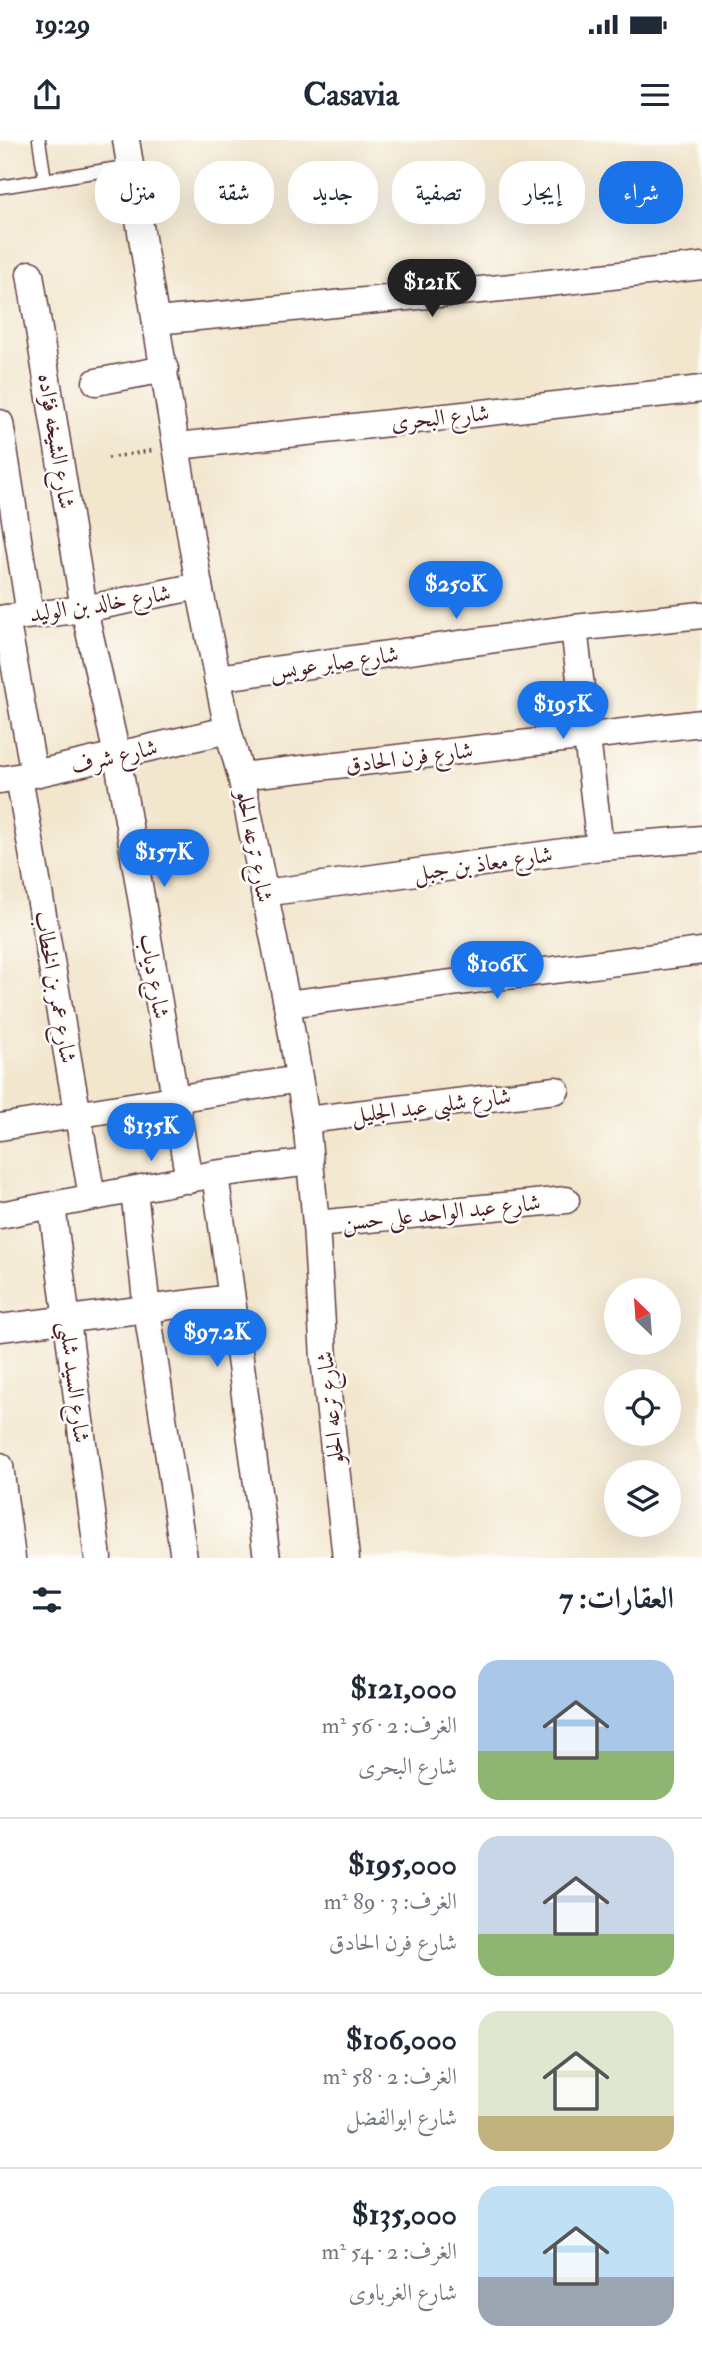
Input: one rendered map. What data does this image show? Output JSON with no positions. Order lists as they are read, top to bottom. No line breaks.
{"streets":{"street":["شارع البحرى","شارع الشيخه فؤاده","شارع خالد بن الوليد","شارع صابر عويس","شارع شرف","شارع فرن الحادق","شارع ترعه الحلو","شارع معاذ بن جبل","شارع دياب","شارع عمر بن الخطاب","شارع شلبى عبد الجليل","شارع عبد الواحد على حسن","شارع السيد شلبى"]},"crossings":[["شارع البحرى","شارع ترعه الحلو"],["شارع الشيخه فؤاده","شارع خالد بن الوليد"],["شارع الشيخه فؤاده","شارع دياب"],["شارع خالد بن الوليد","شارع ترعه الحلو"],["شارع خالد بن الوليد","شارع دياب"],["شارع خالد بن الوليد","شارع عمر بن الخطاب"],["شارع صابر عويس","شارع ترعه الحلو"],["شارع شرف","شارع ترعه الحلو"],["شارع شرف","شارع دياب"],["شارع شرف","شارع عمر بن الخطاب"],["شارع فرن الحادق","شارع ترعه الحلو"],["شارع ترعه الحلو","شارع معاذ بن جبل"],["شارع ترعه الحلو","شارع شلبى عبد الجليل"],["شارع ترعه الحلو","شارع عبد الواحد على حسن"]],"north":"top left","page":{"status":"19:29","header":"Casavia","chip":["شراء","إيجار","تصفية","جديد","شقة","منزل"],"price":["$121K","$250K","$195K","$157K","$106K","$135K","$97.2K"],"heading":"العقارات: 7","list":[{"name":"$121,000","note":"الغرف: 2 · 56 m² · شارع البحرى"},{"name":"$195,000","note":"الغرف: 3 · 89 m² · شارع فرن الحادق"},{"name":"$106,000","note":"الغرف: 2 · 58 m² · شارع ابوالفضل"},{"name":"$135,000","note":"الغرف: 2 · 54 m² · شارع الغرباوى"}]}}
